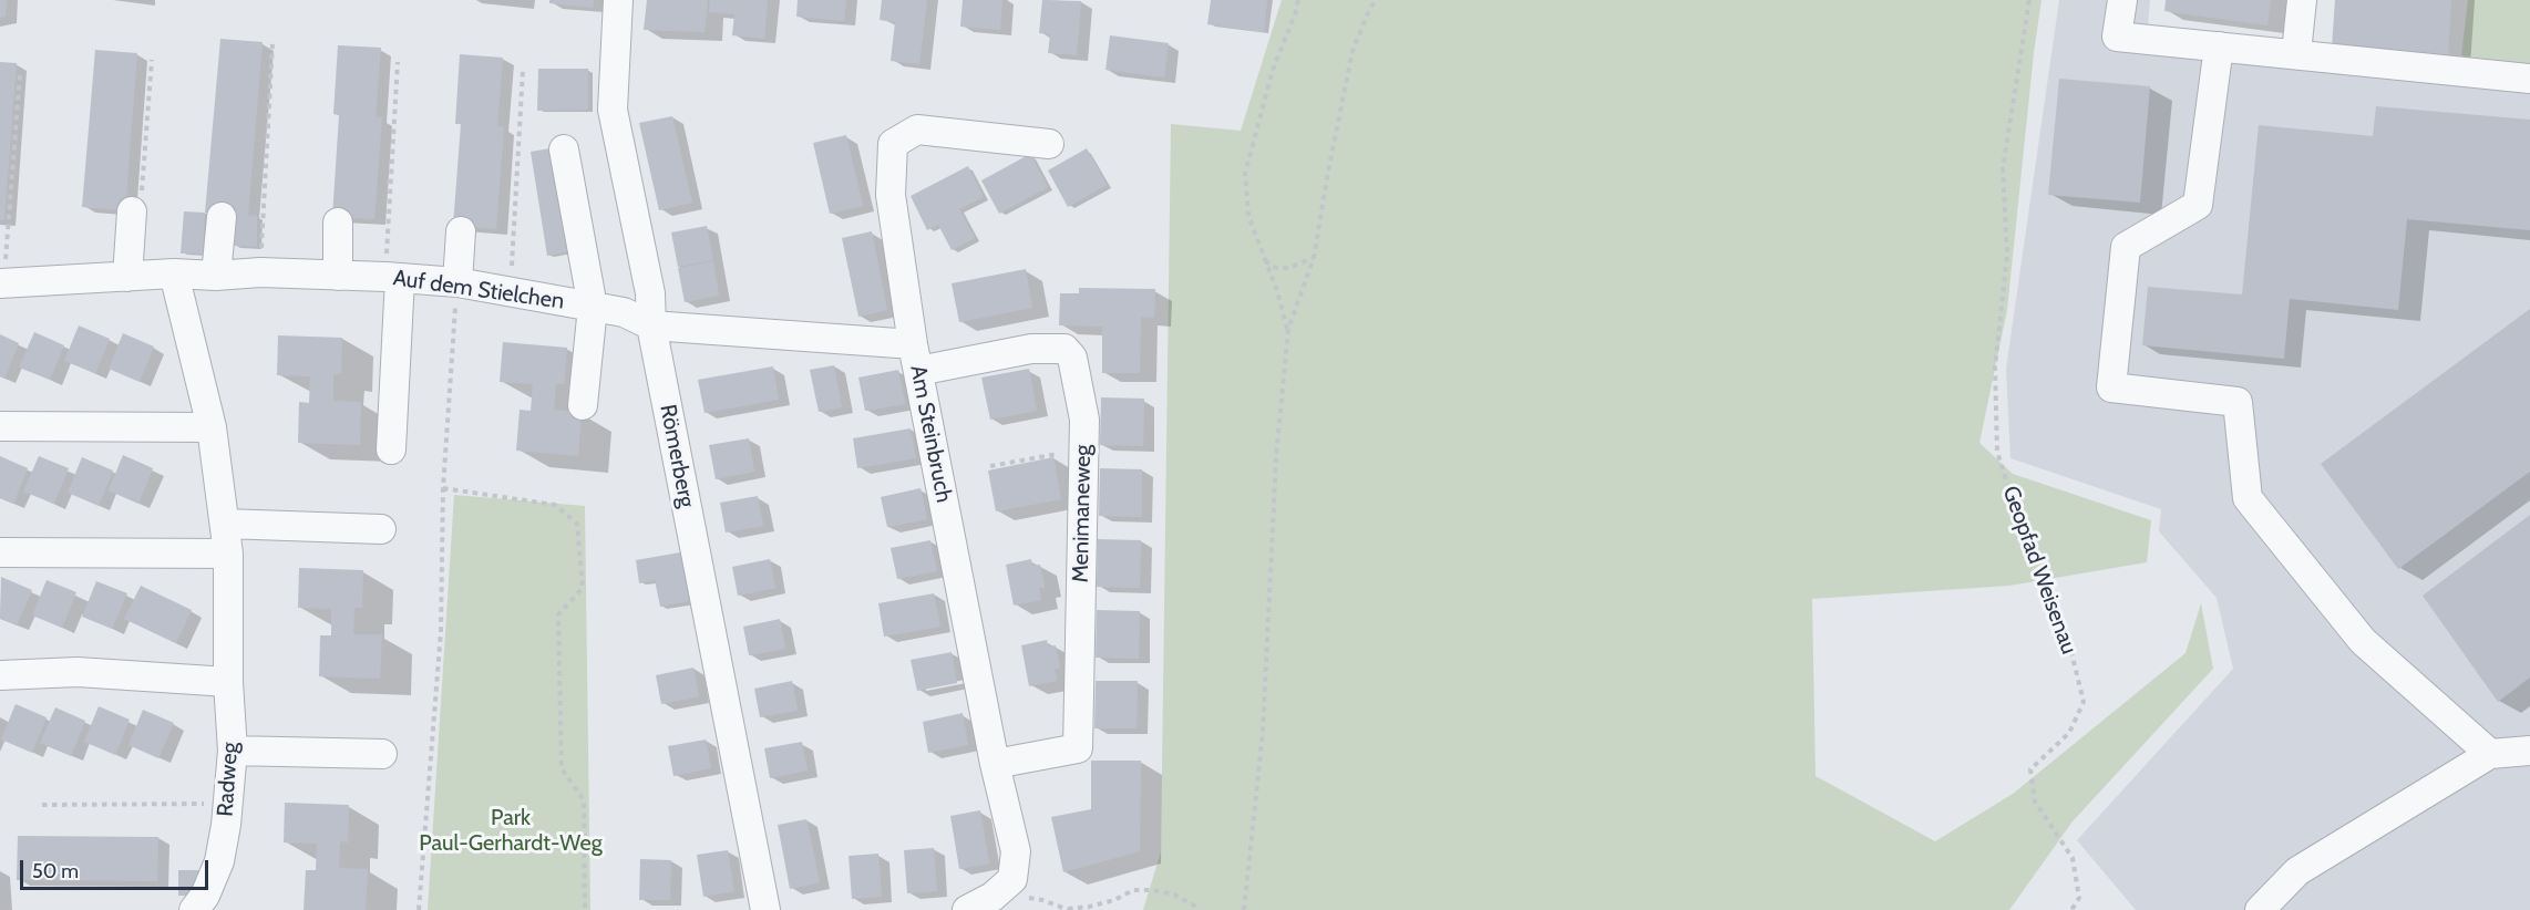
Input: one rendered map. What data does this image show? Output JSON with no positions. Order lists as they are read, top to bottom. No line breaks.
{"streets":{"street":["Auf dem Stielchen","Am Steinbruch","Römerberg","Menimaneweg","Radweg"],"path":["Geopfad Weisenau"]},"crossings":[["Auf dem Stielchen","Am Steinbruch"],["Auf dem Stielchen","Römerberg"],["Auf dem Stielchen","Menimaneweg"],["Auf dem Stielchen","Radweg"],["Am Steinbruch","Menimaneweg"]],"parks":["Park Paul-Gerhardt-Weg"],"scale_bar":"50 m"}
